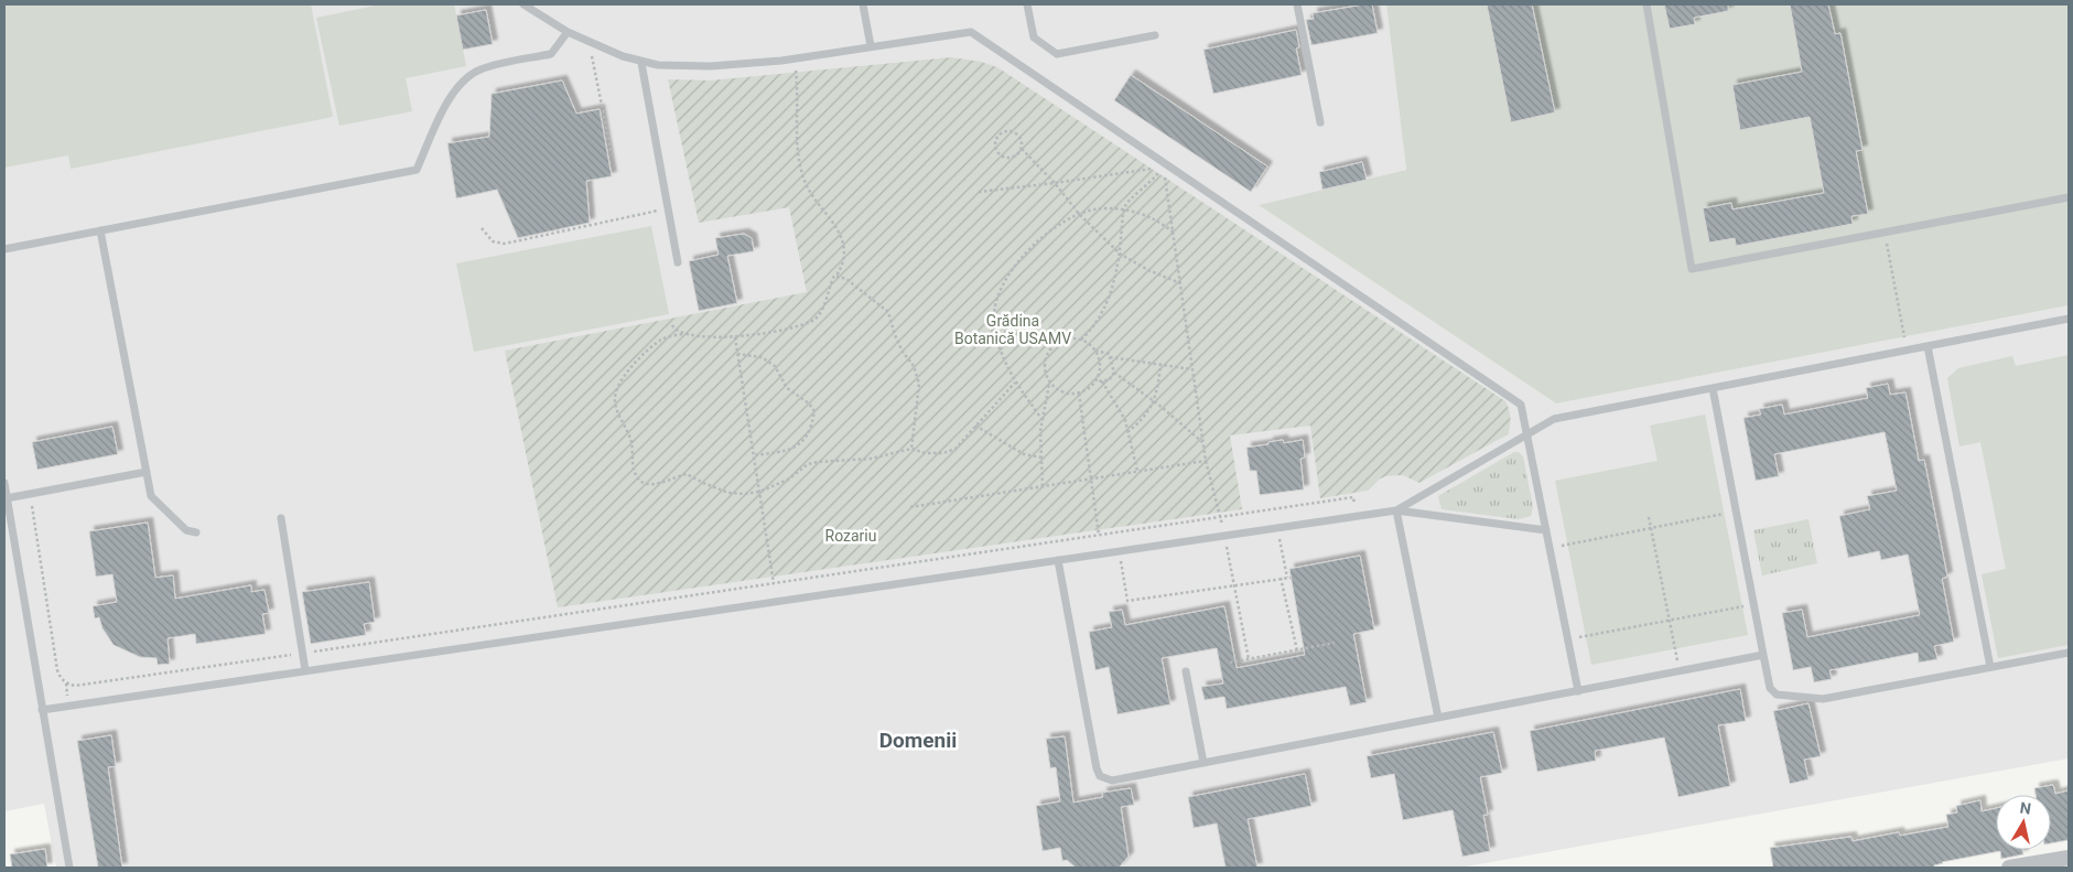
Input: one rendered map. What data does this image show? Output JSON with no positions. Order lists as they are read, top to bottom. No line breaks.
{"districts":["Domenii"],"parks":["Grădina Botanică USAMV","Rozariu"],"north":"top"}
